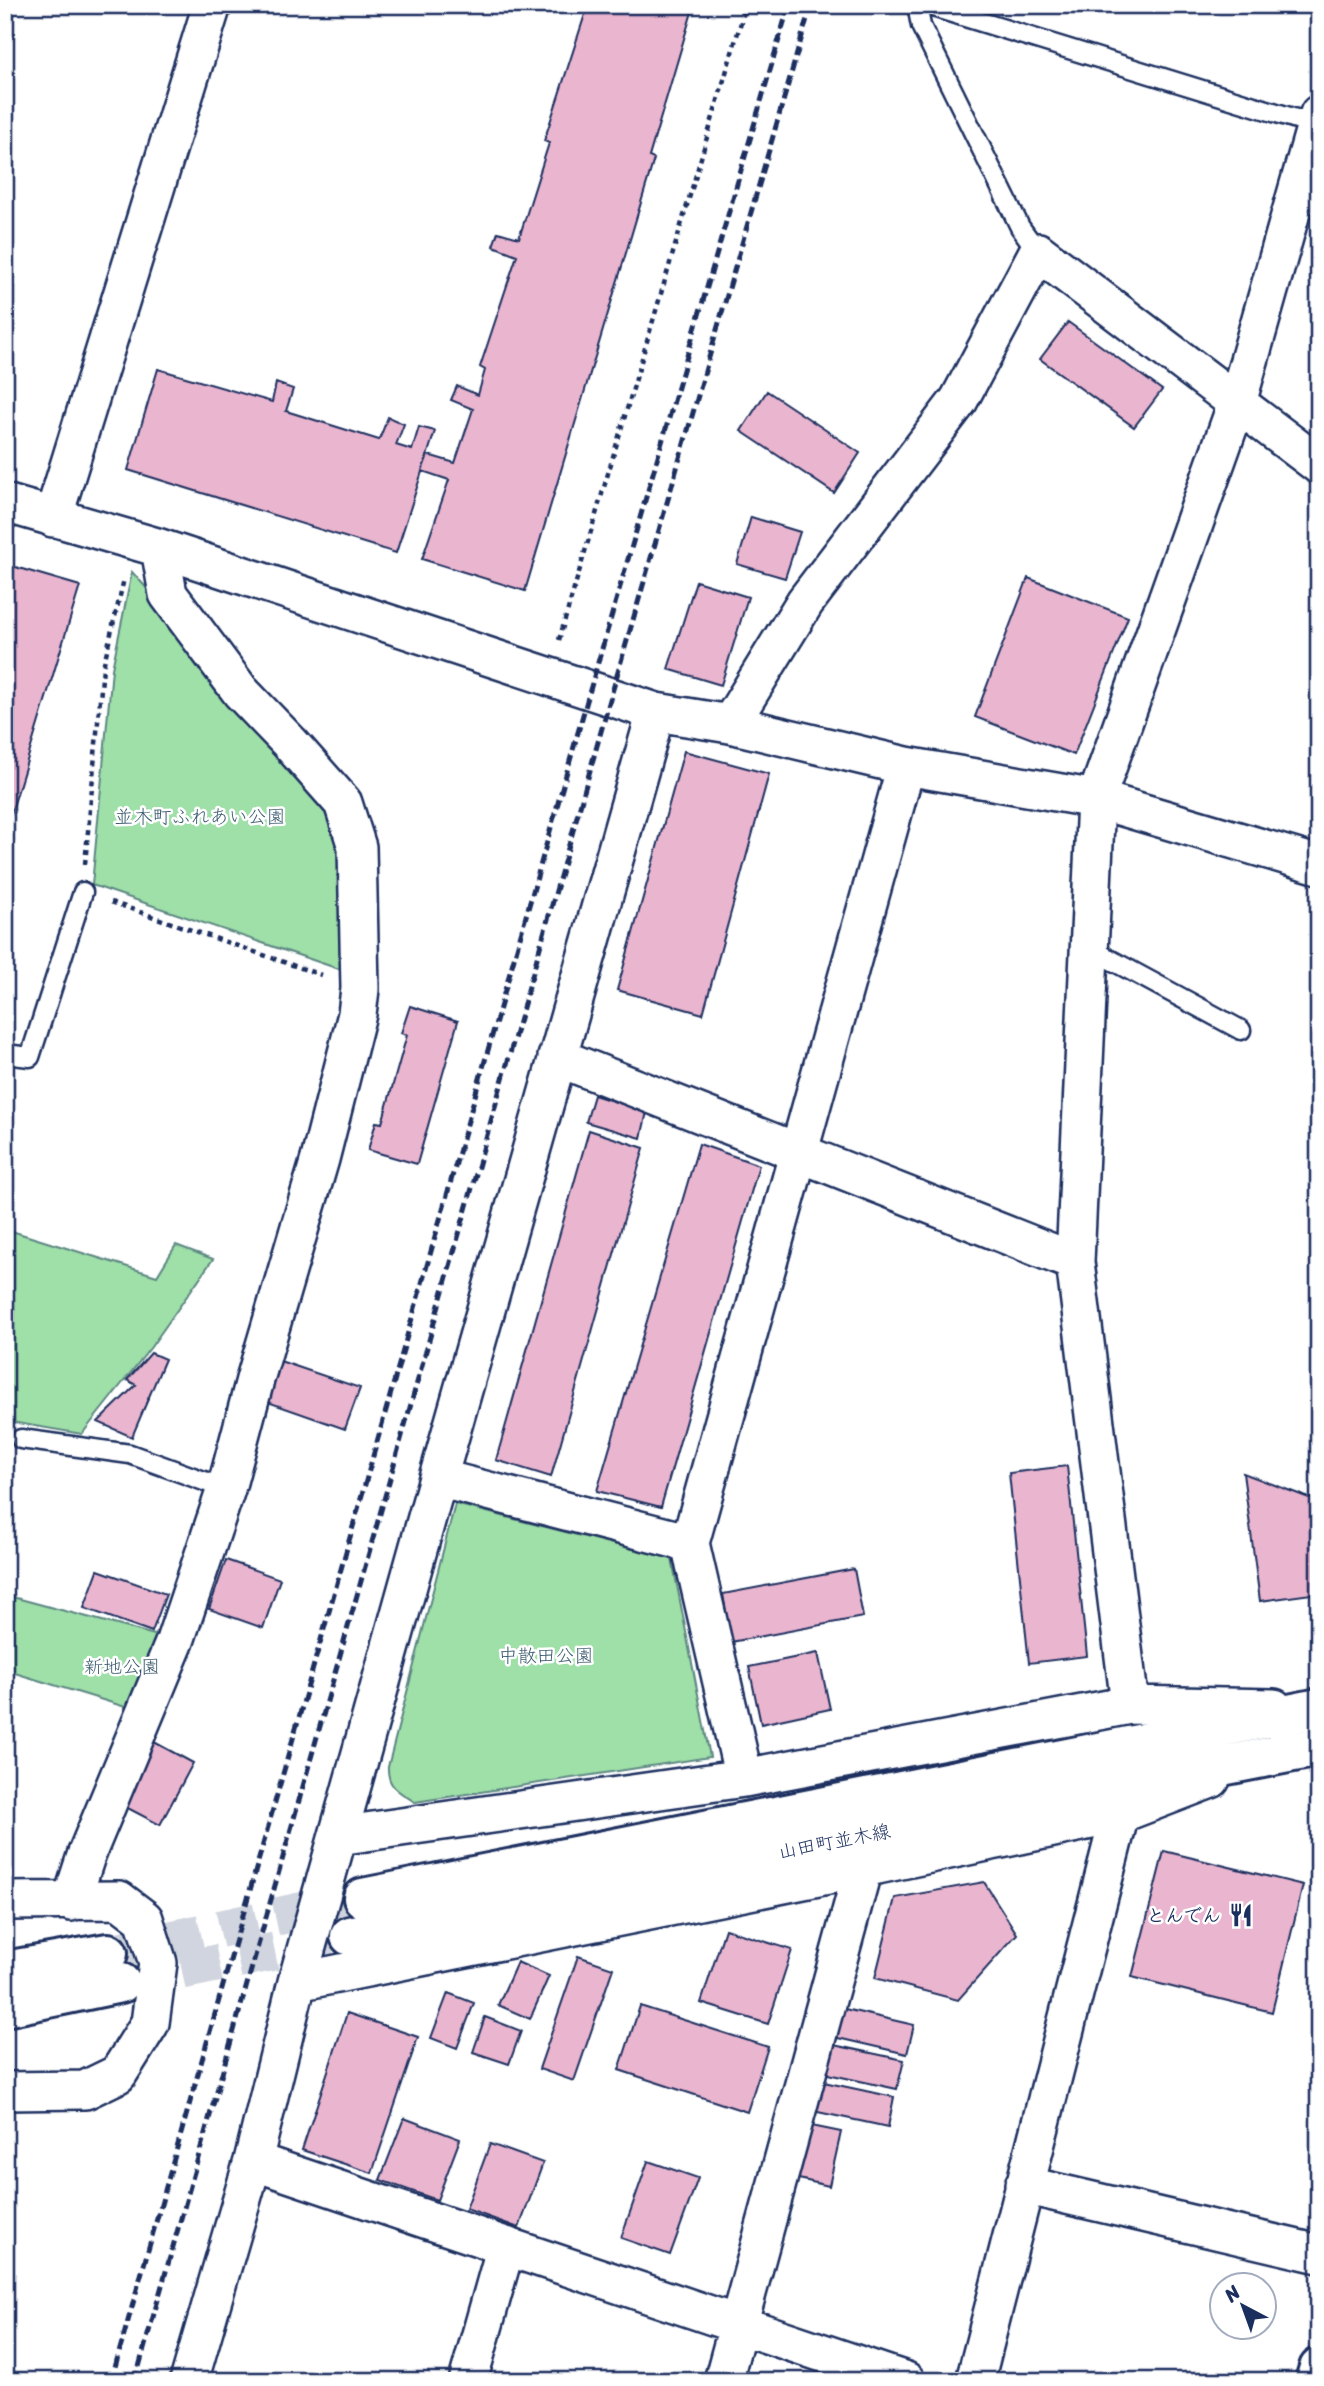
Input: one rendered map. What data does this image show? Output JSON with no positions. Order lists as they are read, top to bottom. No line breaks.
{"streets":{"street":["山田町並木線"]},"parks":["並木町ふれあい公園","中散田公園","新地公園"],"places":{"restaurant":["とんでん"]},"north":"top left"}
